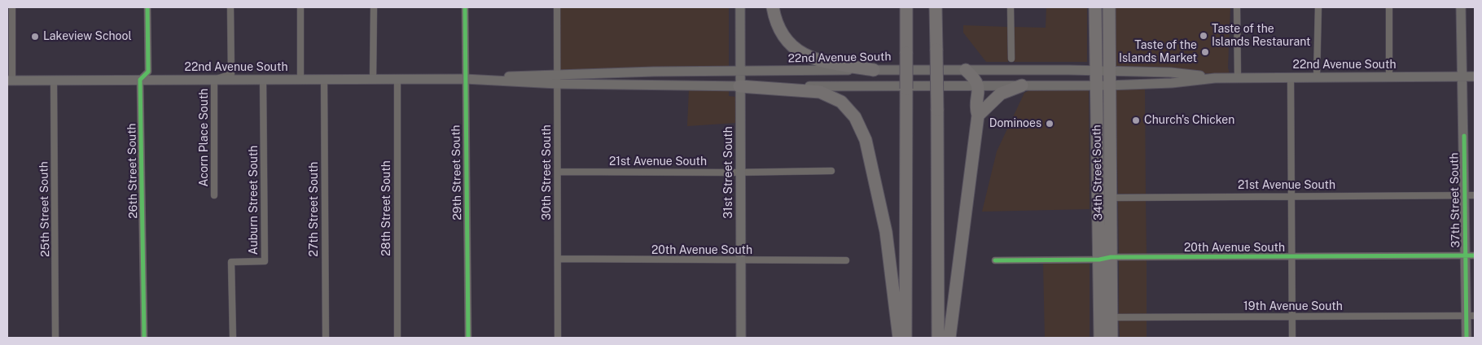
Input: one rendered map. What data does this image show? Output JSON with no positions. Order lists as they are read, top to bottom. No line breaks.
{"streets":{"highway":["34th Street South"],"main road":["22nd Avenue South","31st Street South","37th Street South"],"street":["Acorn Place South","21st Avenue South","26th Street South","29th Street South","30th Street South","Auburn Street South","28th Street South","25th Street South","27th Street South","20th Avenue South","19th Avenue South"]},"crossings":[["22nd Avenue South","Acorn Place South"],["22nd Avenue South","26th Street South"],["22nd Avenue South","29th Street South"],["22nd Avenue South","30th Street South"],["22nd Avenue South","31st Street South"],["22nd Avenue South","34th Street South"],["22nd Avenue South","Auburn Street South"],["22nd Avenue South","37th Street South"],["22nd Avenue South","28th Street South"],["22nd Avenue South","25th Street South"],["22nd Avenue South","27th Street South"],["21st Avenue South","30th Street South"],["21st Avenue South","31st Street South"],["21st Avenue South","34th Street South"],["21st Avenue South","37th Street South"],["30th Street South","20th Avenue South"],["31st Street South","20th Avenue South"],["34th Street South","20th Avenue South"],["34th Street South","19th Avenue South"],["37th Street South","20th Avenue South"],["37th Street South","19th Avenue South"]],"places":["Taste of the Islands Restaurant","Lakeview School","Taste of the Islands Market","Church's Chicken","Dominoes"]}
